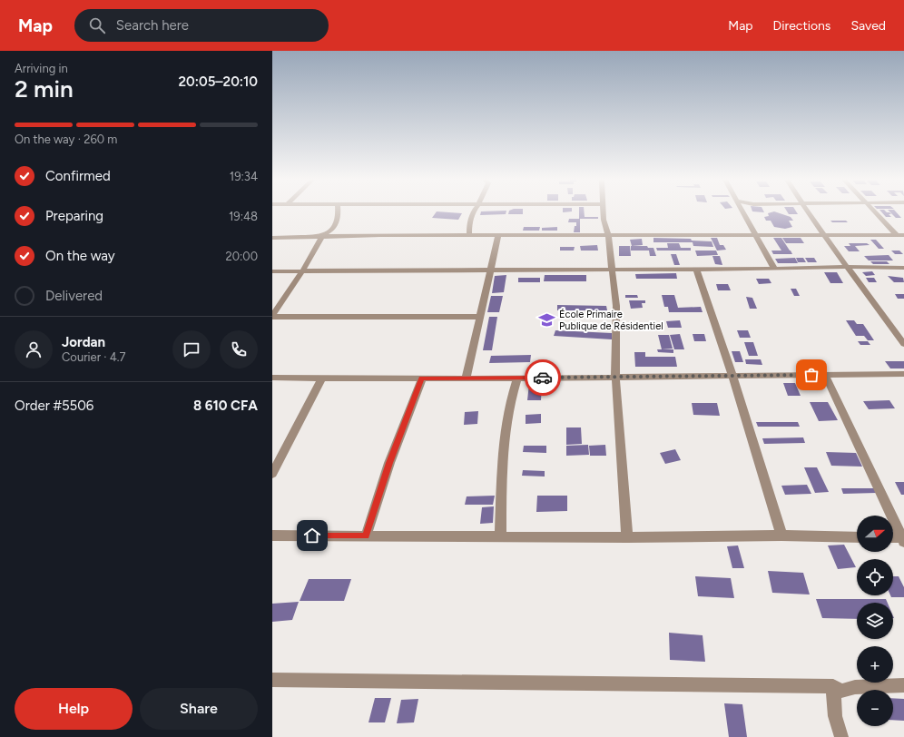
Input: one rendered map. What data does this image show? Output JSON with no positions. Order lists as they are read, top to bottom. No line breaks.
{"places":{"school or university":["École Primaire Publique de Résidentiel"]},"north":"right","page":{"header":"Map","search":"Search here","nav":["Map","Directions","Saved"],"heading":["2 min","Arriving in","20:05–20:10"],"panel":["Jordan","Courier · 4.7","Order #5506","8 610 CFA"],"bar":"On the way · 260 m","list":[["Confirmed","19:34"],["Preparing","19:48"],["On the way","20:00"],"Delivered"],"map_buttons":["+","−"],"buttons":["Help","Share"]}}
